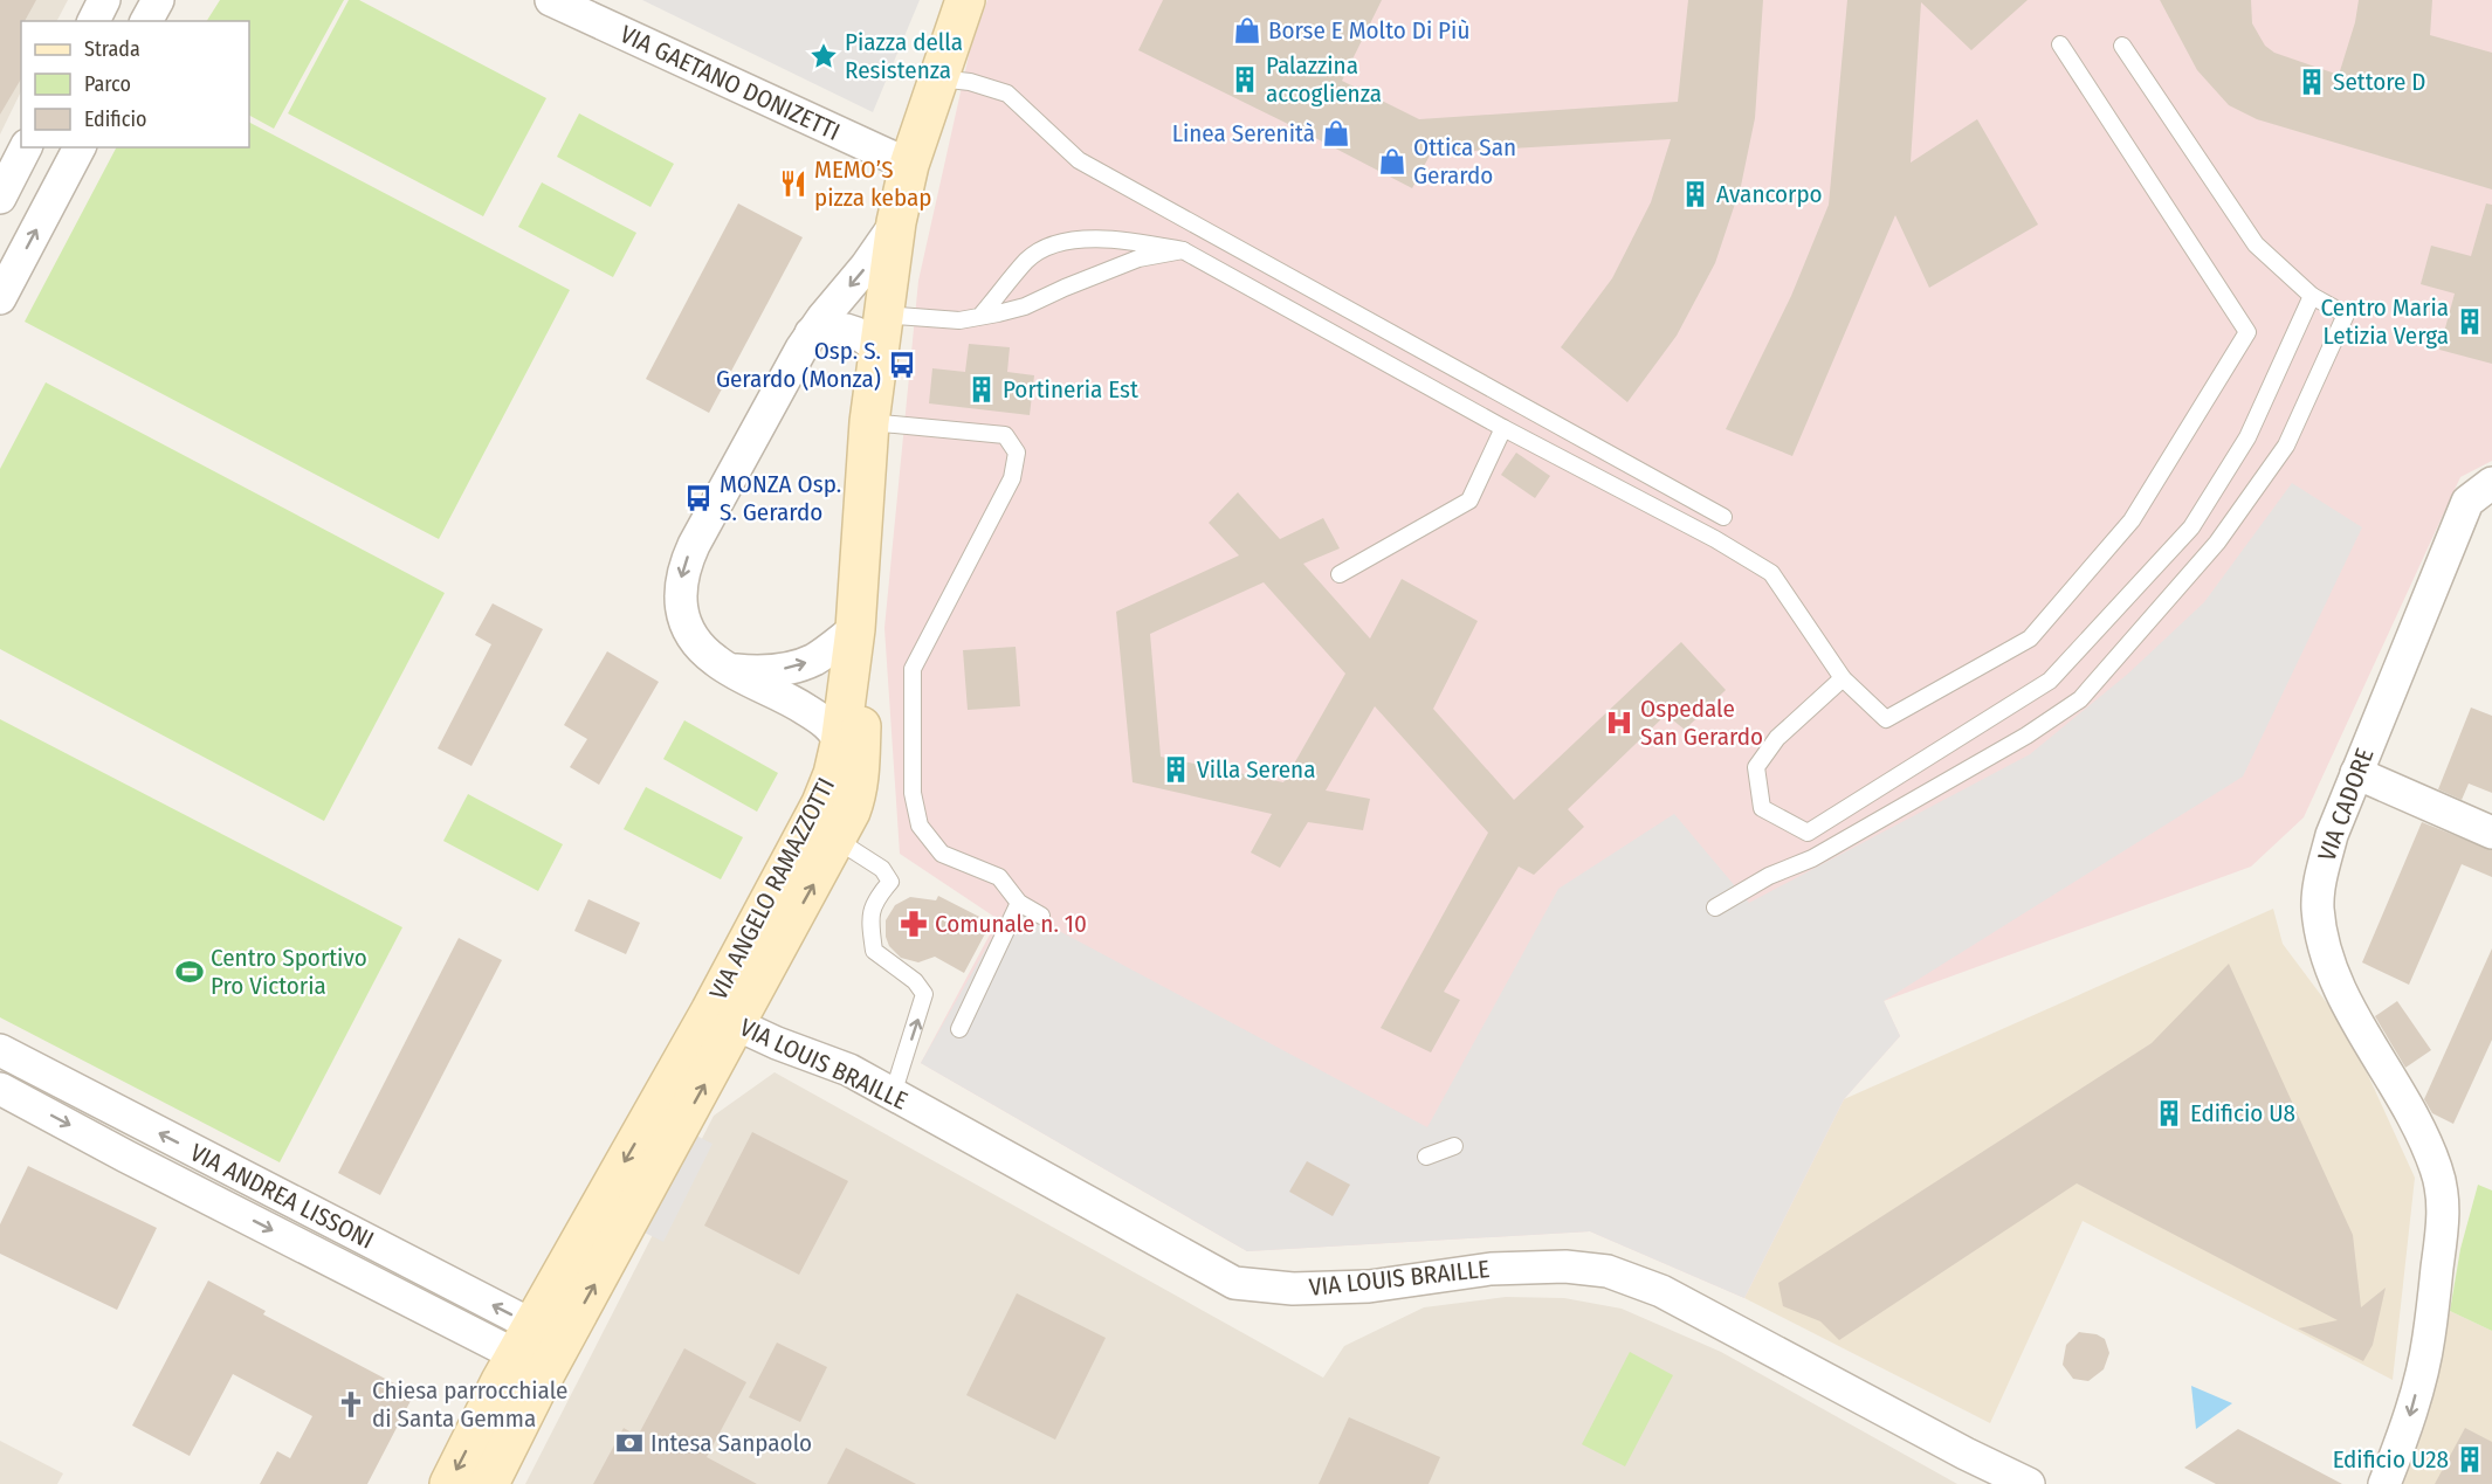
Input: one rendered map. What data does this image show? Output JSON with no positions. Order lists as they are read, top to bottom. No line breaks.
{"streets":{"street":["VIA GAETANO DONIZETTI","VIA CADORE","VIA ANGELO RAMAZZOTTI","VIA LOUIS BRAILLE","VIA ANDREA LISSONI"]},"crossings":[["VIA ANGELO RAMAZZOTTI","VIA LOUIS BRAILLE"],["VIA ANGELO RAMAZZOTTI","VIA ANDREA LISSONI"]],"one_way":["VIA CADORE"],"places":{"shop":["Borse E Molto Di Più","Linea Serenità","Ottica San Gerardo"],"place":["Piazza della Resistenza"],"building":["Palazzina accoglienza","Settore D","Avancorpo","Centro Maria Letizia Verga","Portineria Est","Villa Serena","Edificio U8","Edificio U28"],"restaurant":["MEMO’S pizza kebap"],"bus stop":["Osp. S. Gerardo (Monza)","MONZA Osp. S. Gerardo"],"hospital":["Ospedale San Gerardo"],"pharmacy":["Comunale n. 10"],"sports":["Centro Sportivo Pro Victoria"],"church":["Chiesa parrocchiale di Santa Gemma"],"bank":["Intesa Sanpaolo"]},"legend":["Strada","Parco","Edificio"]}
